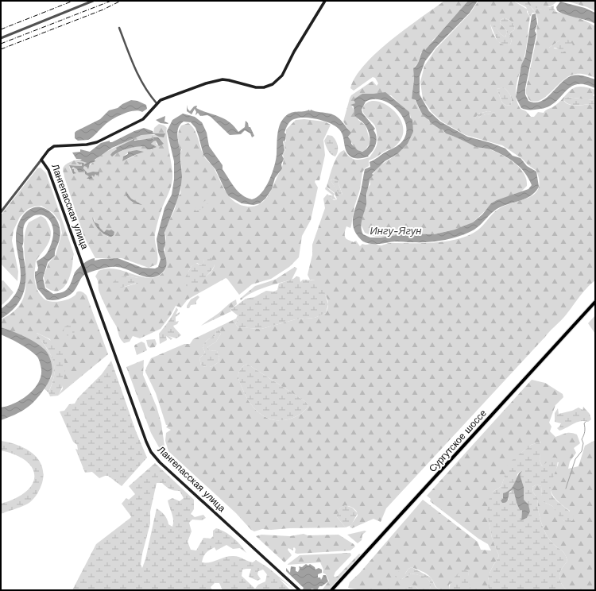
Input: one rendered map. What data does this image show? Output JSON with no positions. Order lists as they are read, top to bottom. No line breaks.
{"streets":{"main road":["Лангепасская улица","Сургутское шоссе"]},"water":["Ингу-Ягун"]}
